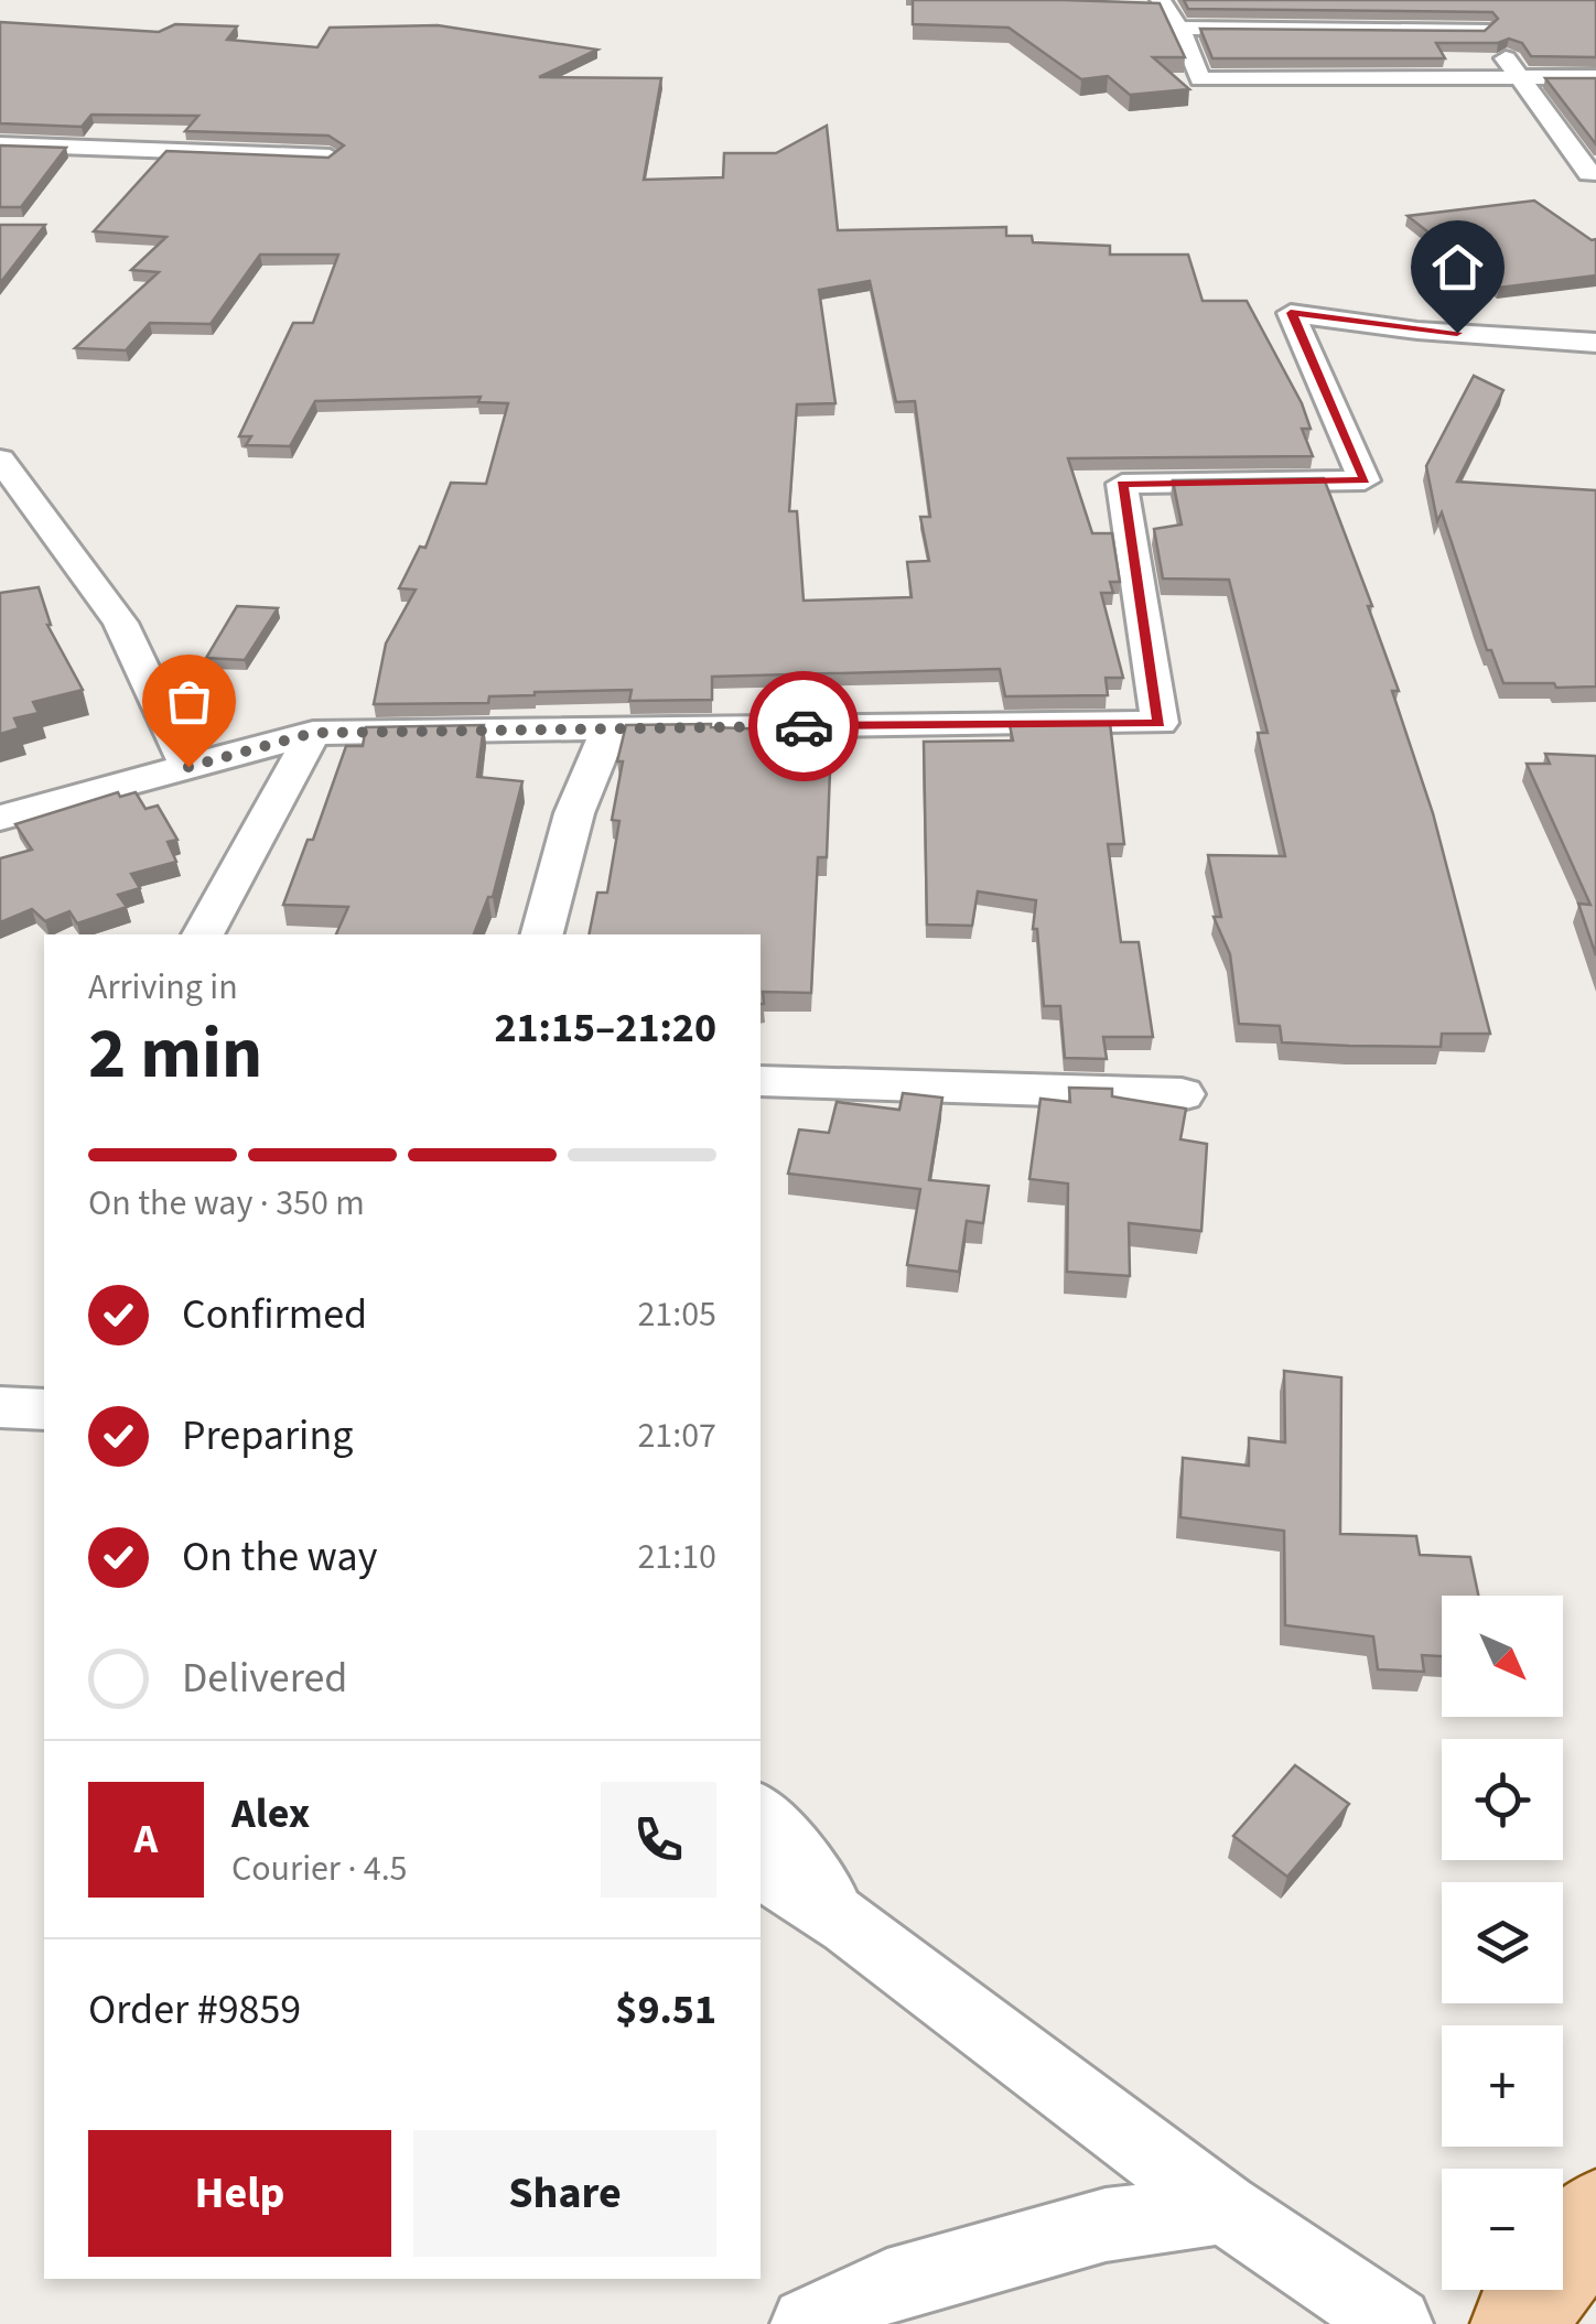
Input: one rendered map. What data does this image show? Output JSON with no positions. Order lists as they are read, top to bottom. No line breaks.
{"north":"bottom right","page":{"heading":["2 min","Arriving in","21:15–21:20"],"panel":["Alex","Courier · 4.5","Order #9859","$9.51"],"bar":"On the way · 350 m","list":[["Confirmed","21:05"],["Preparing","21:07"],["On the way","21:10"],"Delivered"],"map_buttons":["+","−"],"round":"A","buttons":["Help","Share"]}}
